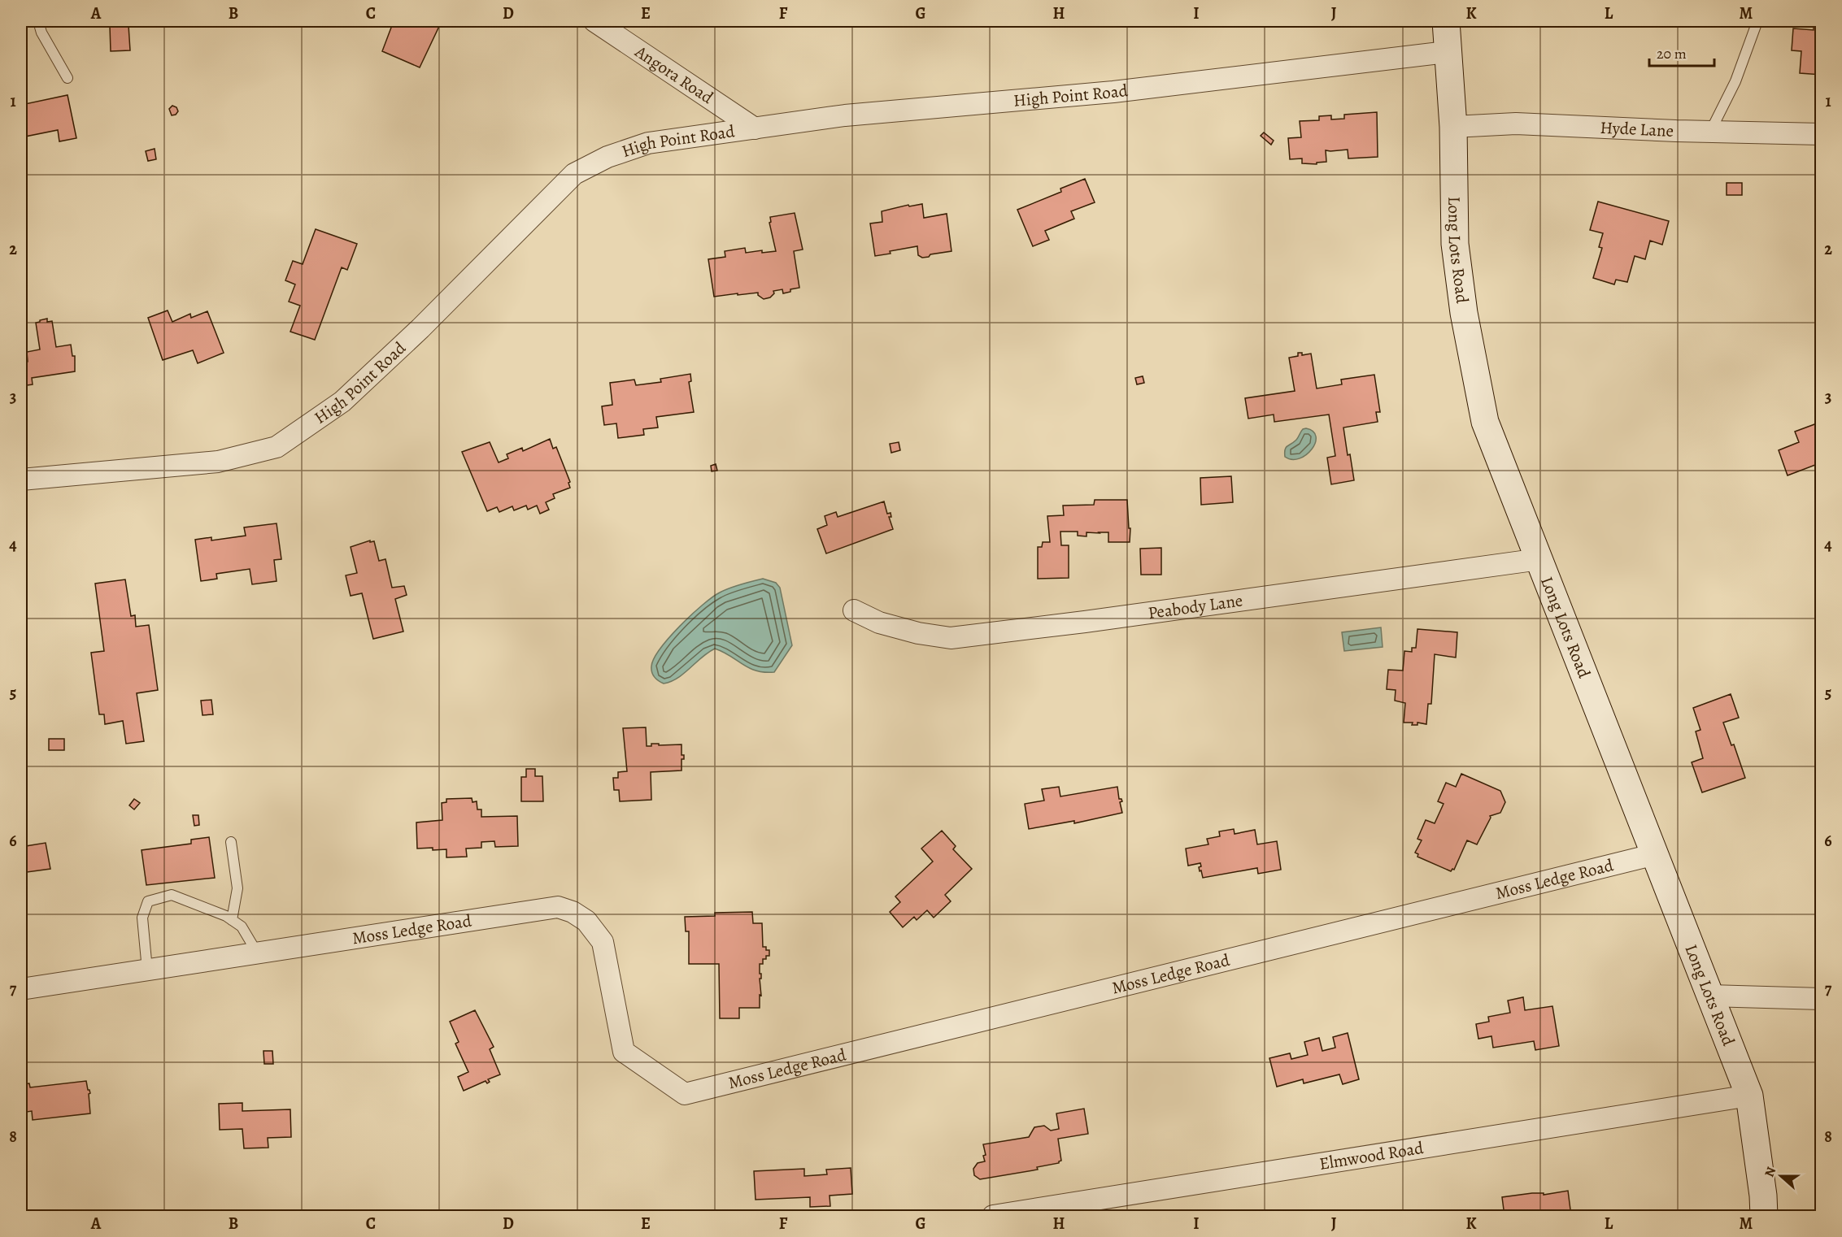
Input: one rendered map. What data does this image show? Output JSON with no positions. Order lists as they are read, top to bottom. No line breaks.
{"streets":{"main road":["Long Lots Road"],"street":["Angora Road","High Point Road","Hyde Lane","Peabody Lane","Moss Ledge Road","Elmwood Road"]},"crossings":[["Angora Road","High Point Road"],["High Point Road","Long Lots Road"],["Hyde Lane","Long Lots Road"],["Long Lots Road","Peabody Lane"],["Long Lots Road","Moss Ledge Road"],["Long Lots Road","Elmwood Road"]],"scale_bar":"20 m","north":"left","grid":{"columns":["A","B","C","D","E","F","G","H","I","J","K","L","M"],"rows":["1","2","3","4","5","6","7","8"]}}
